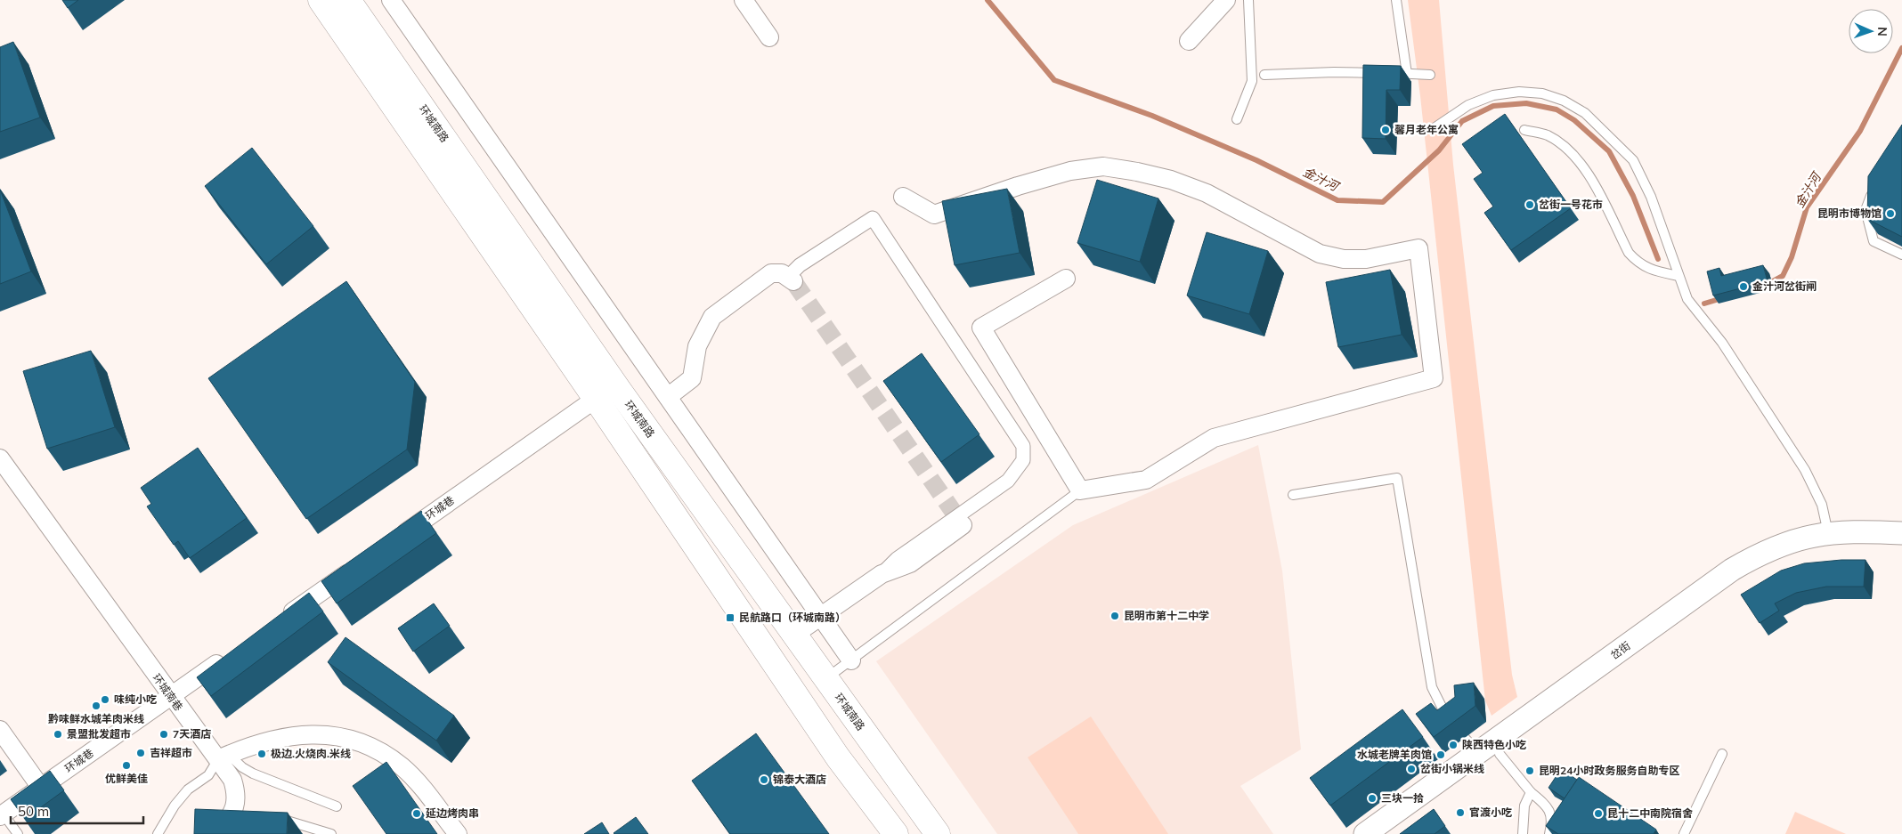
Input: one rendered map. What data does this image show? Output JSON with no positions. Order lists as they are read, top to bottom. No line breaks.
{"streets":{"main road":["环城南路"],"street":["环城巷","岔街","环城南巷"]},"crossings":[["环城南路","环城巷"],["环城巷","环城南巷"]],"water":["金汁河"],"places":{"other":["馨月老年公寓","岔街一号花市","昆明市博物馆","金汁河岔街闸","昆明市第十二中学","味纯小吃","黔味鲜水城羊肉米线","景盟批发超市","7天酒店","陕西特色小吃","吉祥超市","极边.火烧肉.米线","水城老牌羊肉馆","优鲜美佳","岔街小锅米线","昆明24小时政务服务自助专区","锦泰大酒店","三块一拾","官渡小吃","延边烤肉串","昆十二中南院宿舍"],"transit":["民航路口（环城南路）"]},"scale_bar":"50 m","north":"right"}
